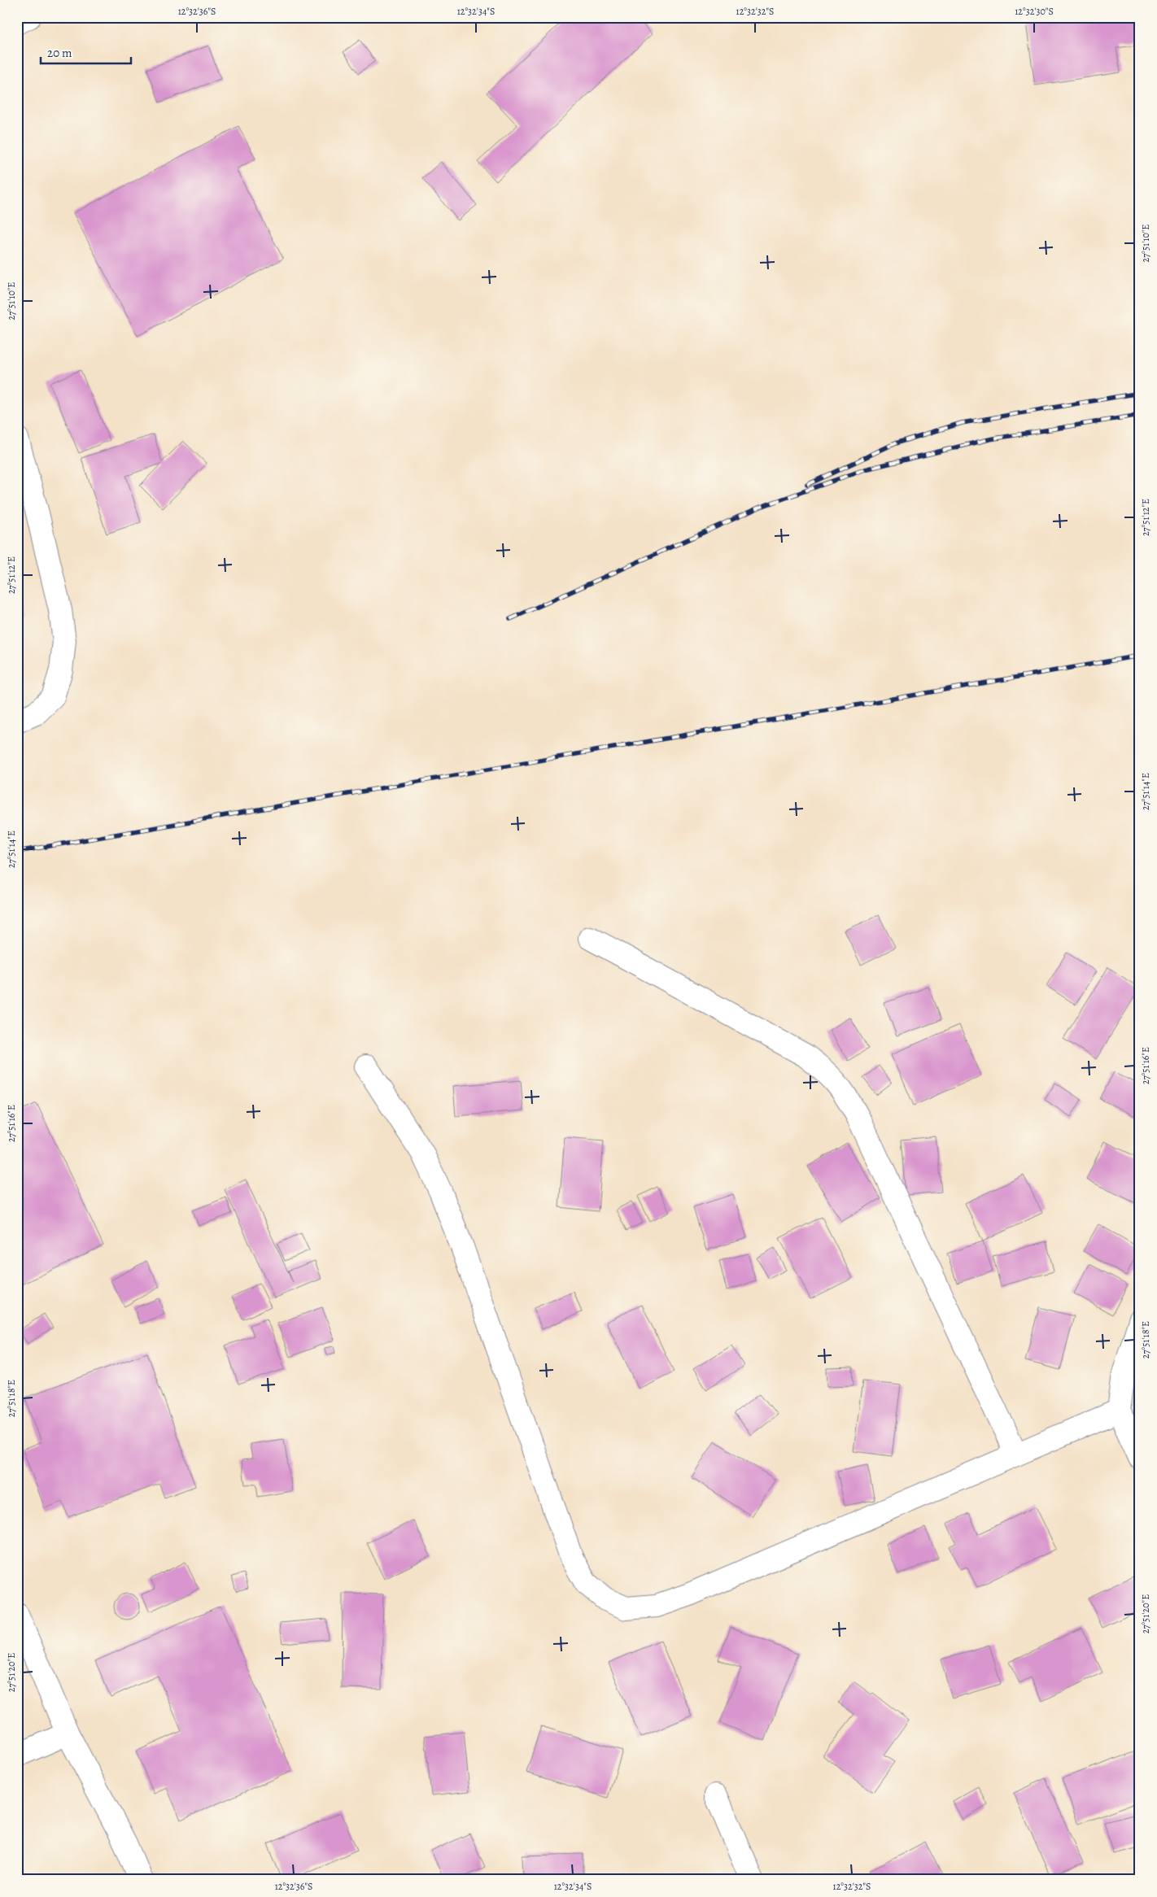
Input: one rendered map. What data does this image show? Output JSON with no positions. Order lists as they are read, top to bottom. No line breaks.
{"scale_bar":"20 m","coordinates":["12°32'36\"S","12°32'34\"S","12°32'32\"S","12°32'30\"S","27°51'10\"E","27°51'12\"E","27°51'14\"E","27°51'16\"E","27°51'18\"E","27°51'20\"E"]}
